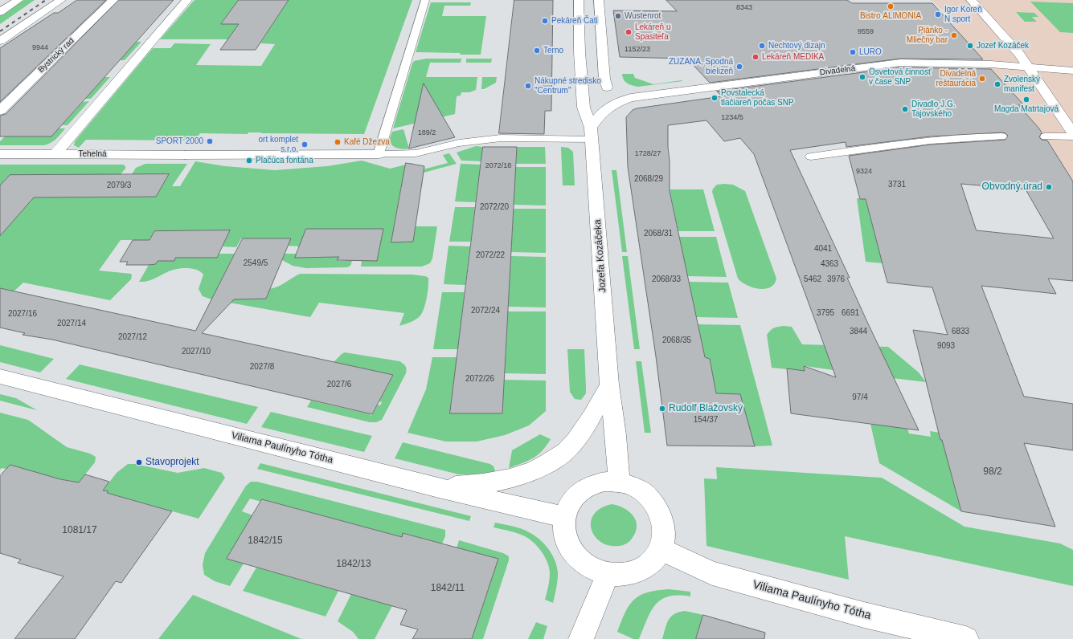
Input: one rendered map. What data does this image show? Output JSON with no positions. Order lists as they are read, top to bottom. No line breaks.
{"streets":{"street":["Bystrický rad","Divadelná","Tehelná","Jozefa Kozáčeka","Viliama Paulínyho Tótha"]},"crossings":[["Divadelná","Jozefa Kozáčeka"],["Jozefa Kozáčeka","Viliama Paulínyho Tótha"]],"places":["Bistro ALIMONIA","Igor Koreň N sport","Wustenrot","Pekáreň Čati","Lekáreň u Spasiteľa","Piánko - Mliečny bar","Nechtový dizajn","Jozef Kozáček","Terno","LURO","Lekáreň MEDIKA","ZUZANA, Spodná bielizeň","Osvetová činnosť v čase SNP","Divadelná reštaurácia","Zvolenský manifest","Nákupné stredisko \"Centrum\"","Povstalecká tlačiareň počas SNP","Magda Matrtajová","Divadlo J.G. Tajovského","SPORT 2000","Kafé Džezva","ort komplet s.r.o.","Plačúca fontána","Obvodný úrad","Rudolf Blažovský","Stavoprojekt"],"house_numbers":["8343","9559","9944","1152/23","1234/5","189/2","1728/27","2072/18","9324","2068/29","3731","2079/3","2072/20","2068/31","4041","2072/22","2549/5","4363","2068/33","5462","3976","2072/24","3795","6691","2027/16","2027/14","3844","6833","2027/12","2068/35","9093","2027/10","2027/8","2072/26","2027/6","97/4","154/37","98/2","1081/17","1842/15","1842/13","1842/11"]}
